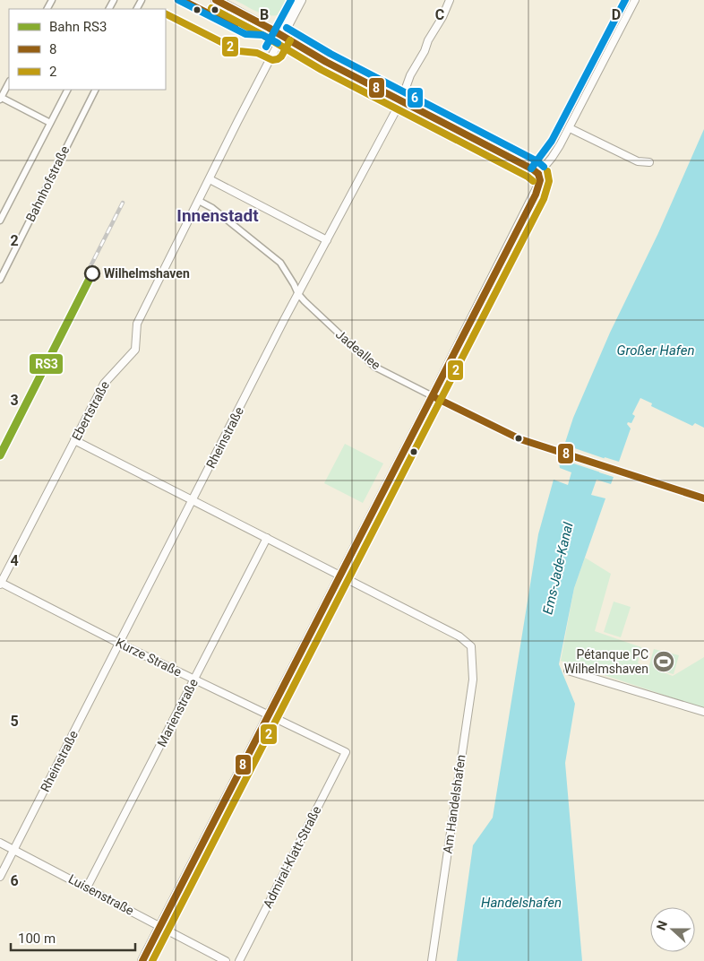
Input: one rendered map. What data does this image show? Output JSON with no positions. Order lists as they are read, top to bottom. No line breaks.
{"streets":{"street":["Bahnhofstraße","Jadeallee","Ebertstraße","Rheinstraße","Kurze Straße","Marienstraße","Am Handelshafen","Admiral-Klatt-Straße","Luisenstraße"]},"crossings":[["Jadeallee","Ebertstraße"],["Jadeallee","Rheinstraße"],["Ebertstraße","Kurze Straße"],["Rheinstraße","Kurze Straße"],["Rheinstraße","Luisenstraße"],["Kurze Straße","Marienstraße"],["Kurze Straße","Admiral-Klatt-Straße"],["Marienstraße","Luisenstraße"]],"districts":["Innenstadt"],"water":["Großer Hafen","Ems-Jade-Kanal","Handelshafen"],"places":{"other":["Wilhelmshaven"],"sports":["Pétanque PC Wilhelmshaven"]},"lines":["transit line 8","transit line 6","transit line 2","rail line RS3"],"legend":["Bahn RS3","8","2"],"scale_bar":"100 m","north":"left","grid":{"columns":["B","C","D"],"rows":["2","3","4","5","6"]}}
